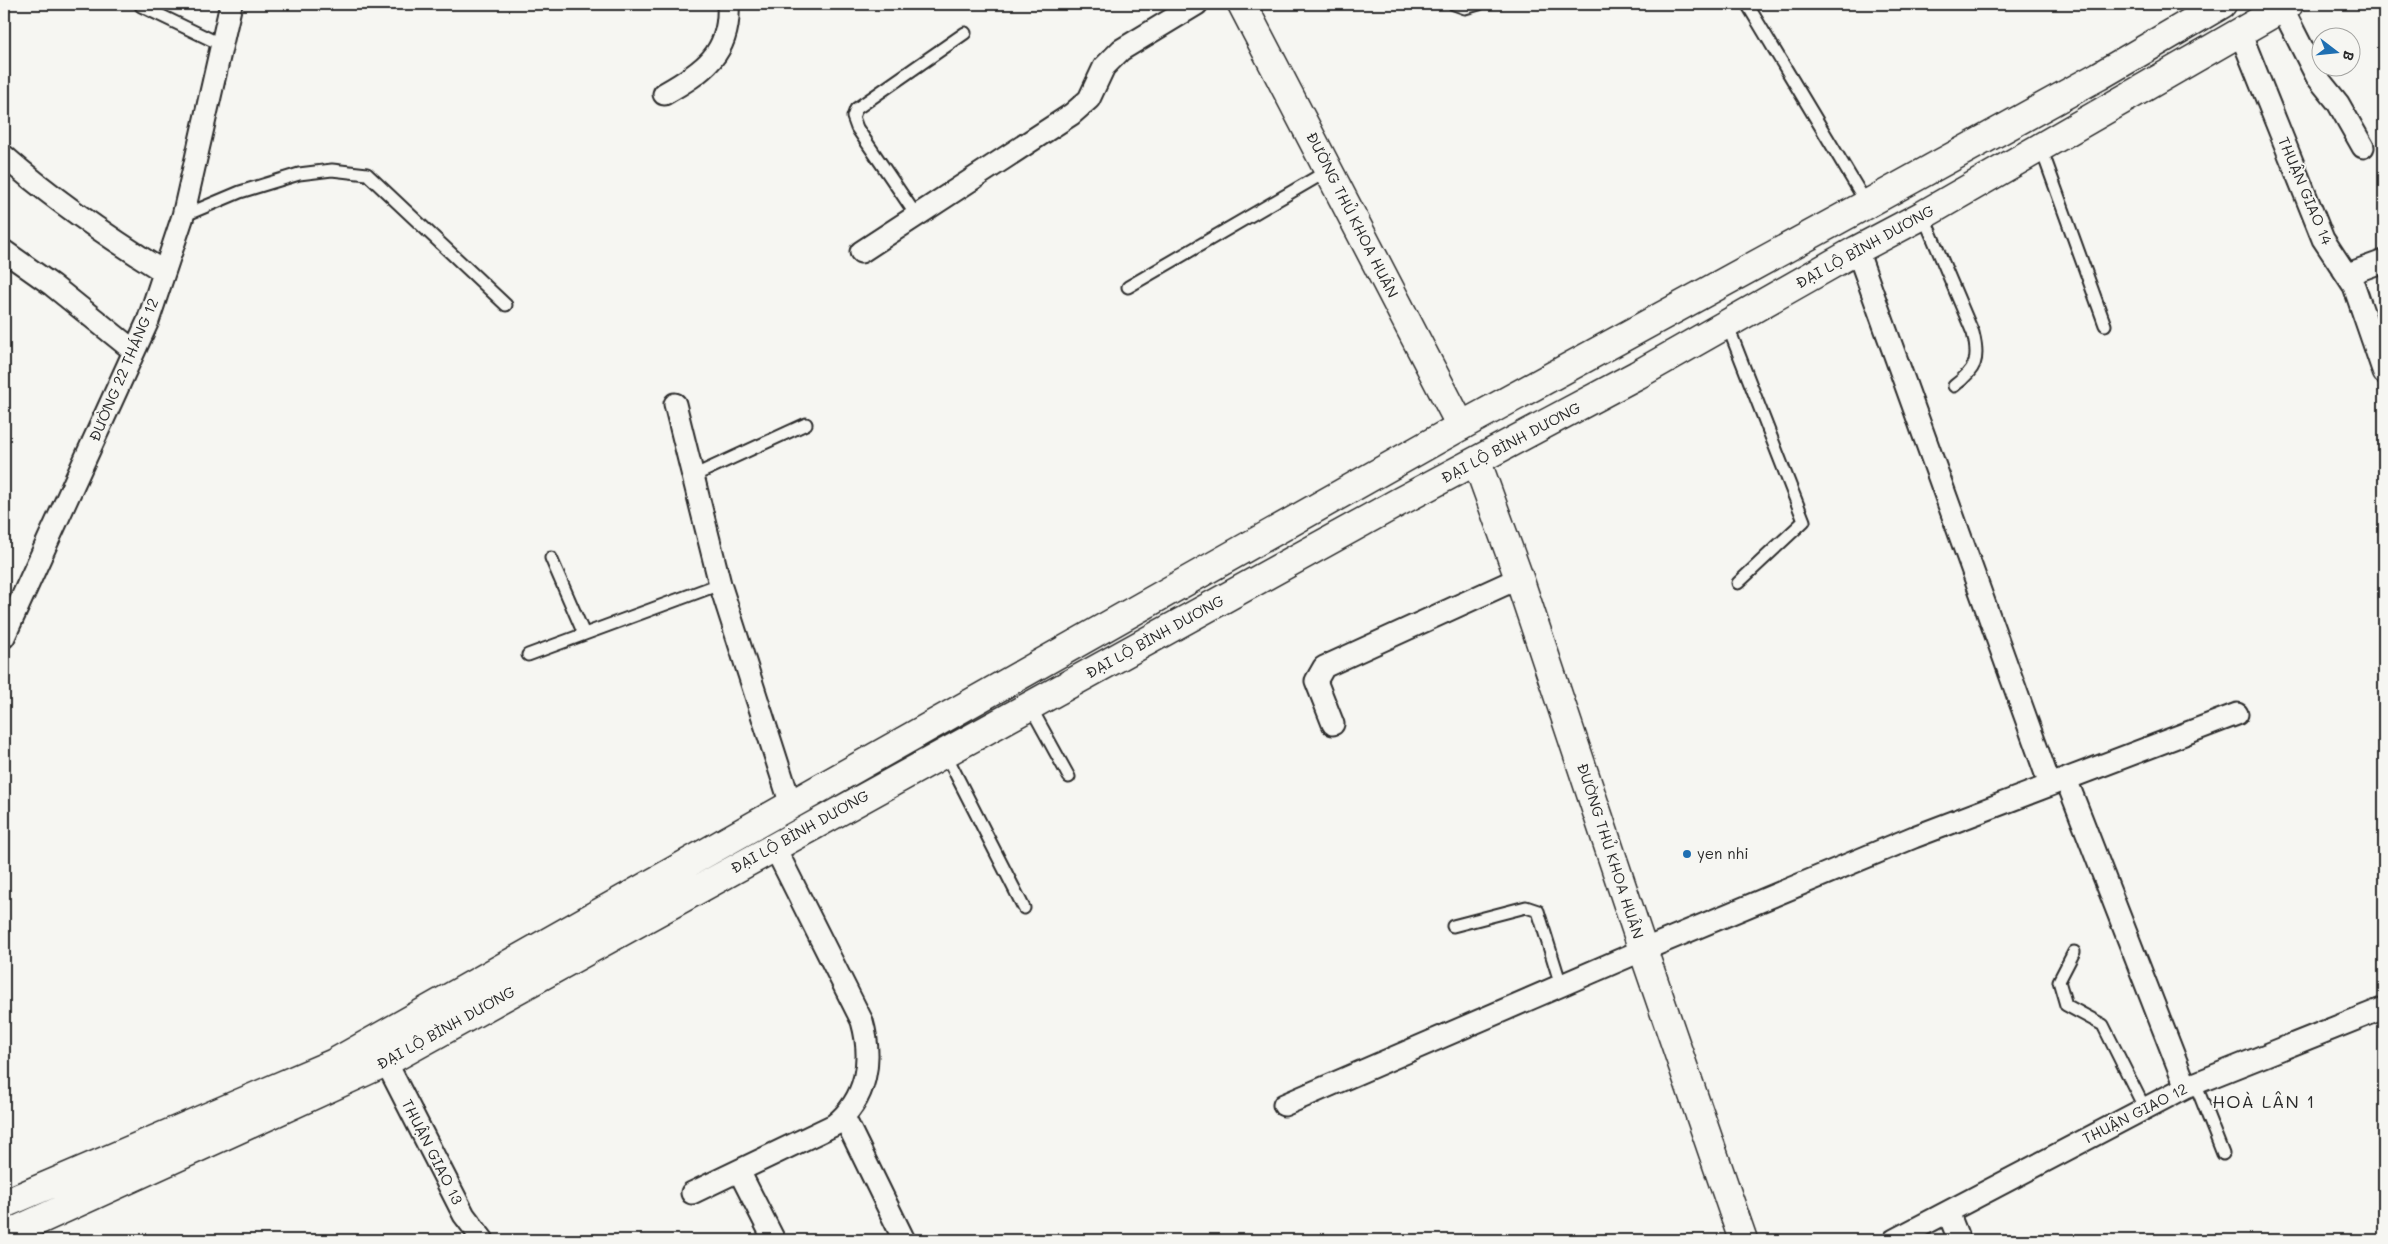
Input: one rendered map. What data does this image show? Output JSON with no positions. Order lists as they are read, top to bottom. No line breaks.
{"streets":{"main road":["ĐƯỜNG THỦ KHOA HUÂN","ĐẠI LỘ BÌNH DƯƠNG"],"street":["THUẬN GIAO 14","ĐƯỜNG 22 THÁNG 12","THUẬN GIAO 12","THUẬN GIAO 13"]},"crossings":[["THUẬN GIAO 14","ĐẠI LỘ BÌNH DƯƠNG"],["ĐƯỜNG THỦ KHOA HUÂN","ĐẠI LỘ BÌNH DƯƠNG"],["ĐẠI LỘ BÌNH DƯƠNG","THUẬN GIAO 13"]],"districts":["HOÀ LÂN 1"],"places":["yen nhi"],"north":"right"}
